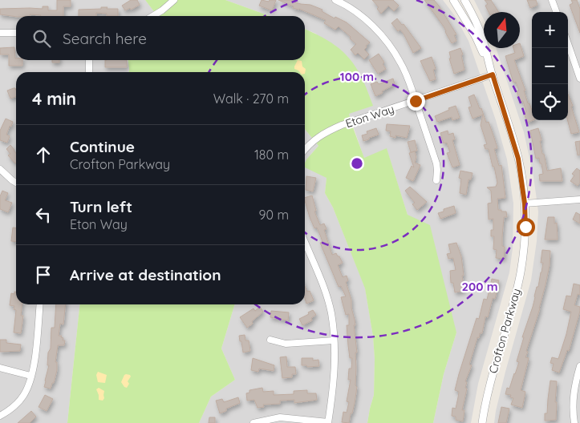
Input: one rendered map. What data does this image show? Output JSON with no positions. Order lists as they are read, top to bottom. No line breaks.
{"streets":{"street":["Eton Way","Crofton Parkway"]},"crossings":[["Eton Way","Crofton Parkway"]],"north":"top","page":{"map_buttons":["+","−"],"search":"Search here","heading":["4 min","Walk · 270 m"],"list":[["Continue","Crofton Parkway","180 m"],["Turn left","Eton Way","90 m"],"Arrive at destination"]},"rings":["100 m","200 m"]}
